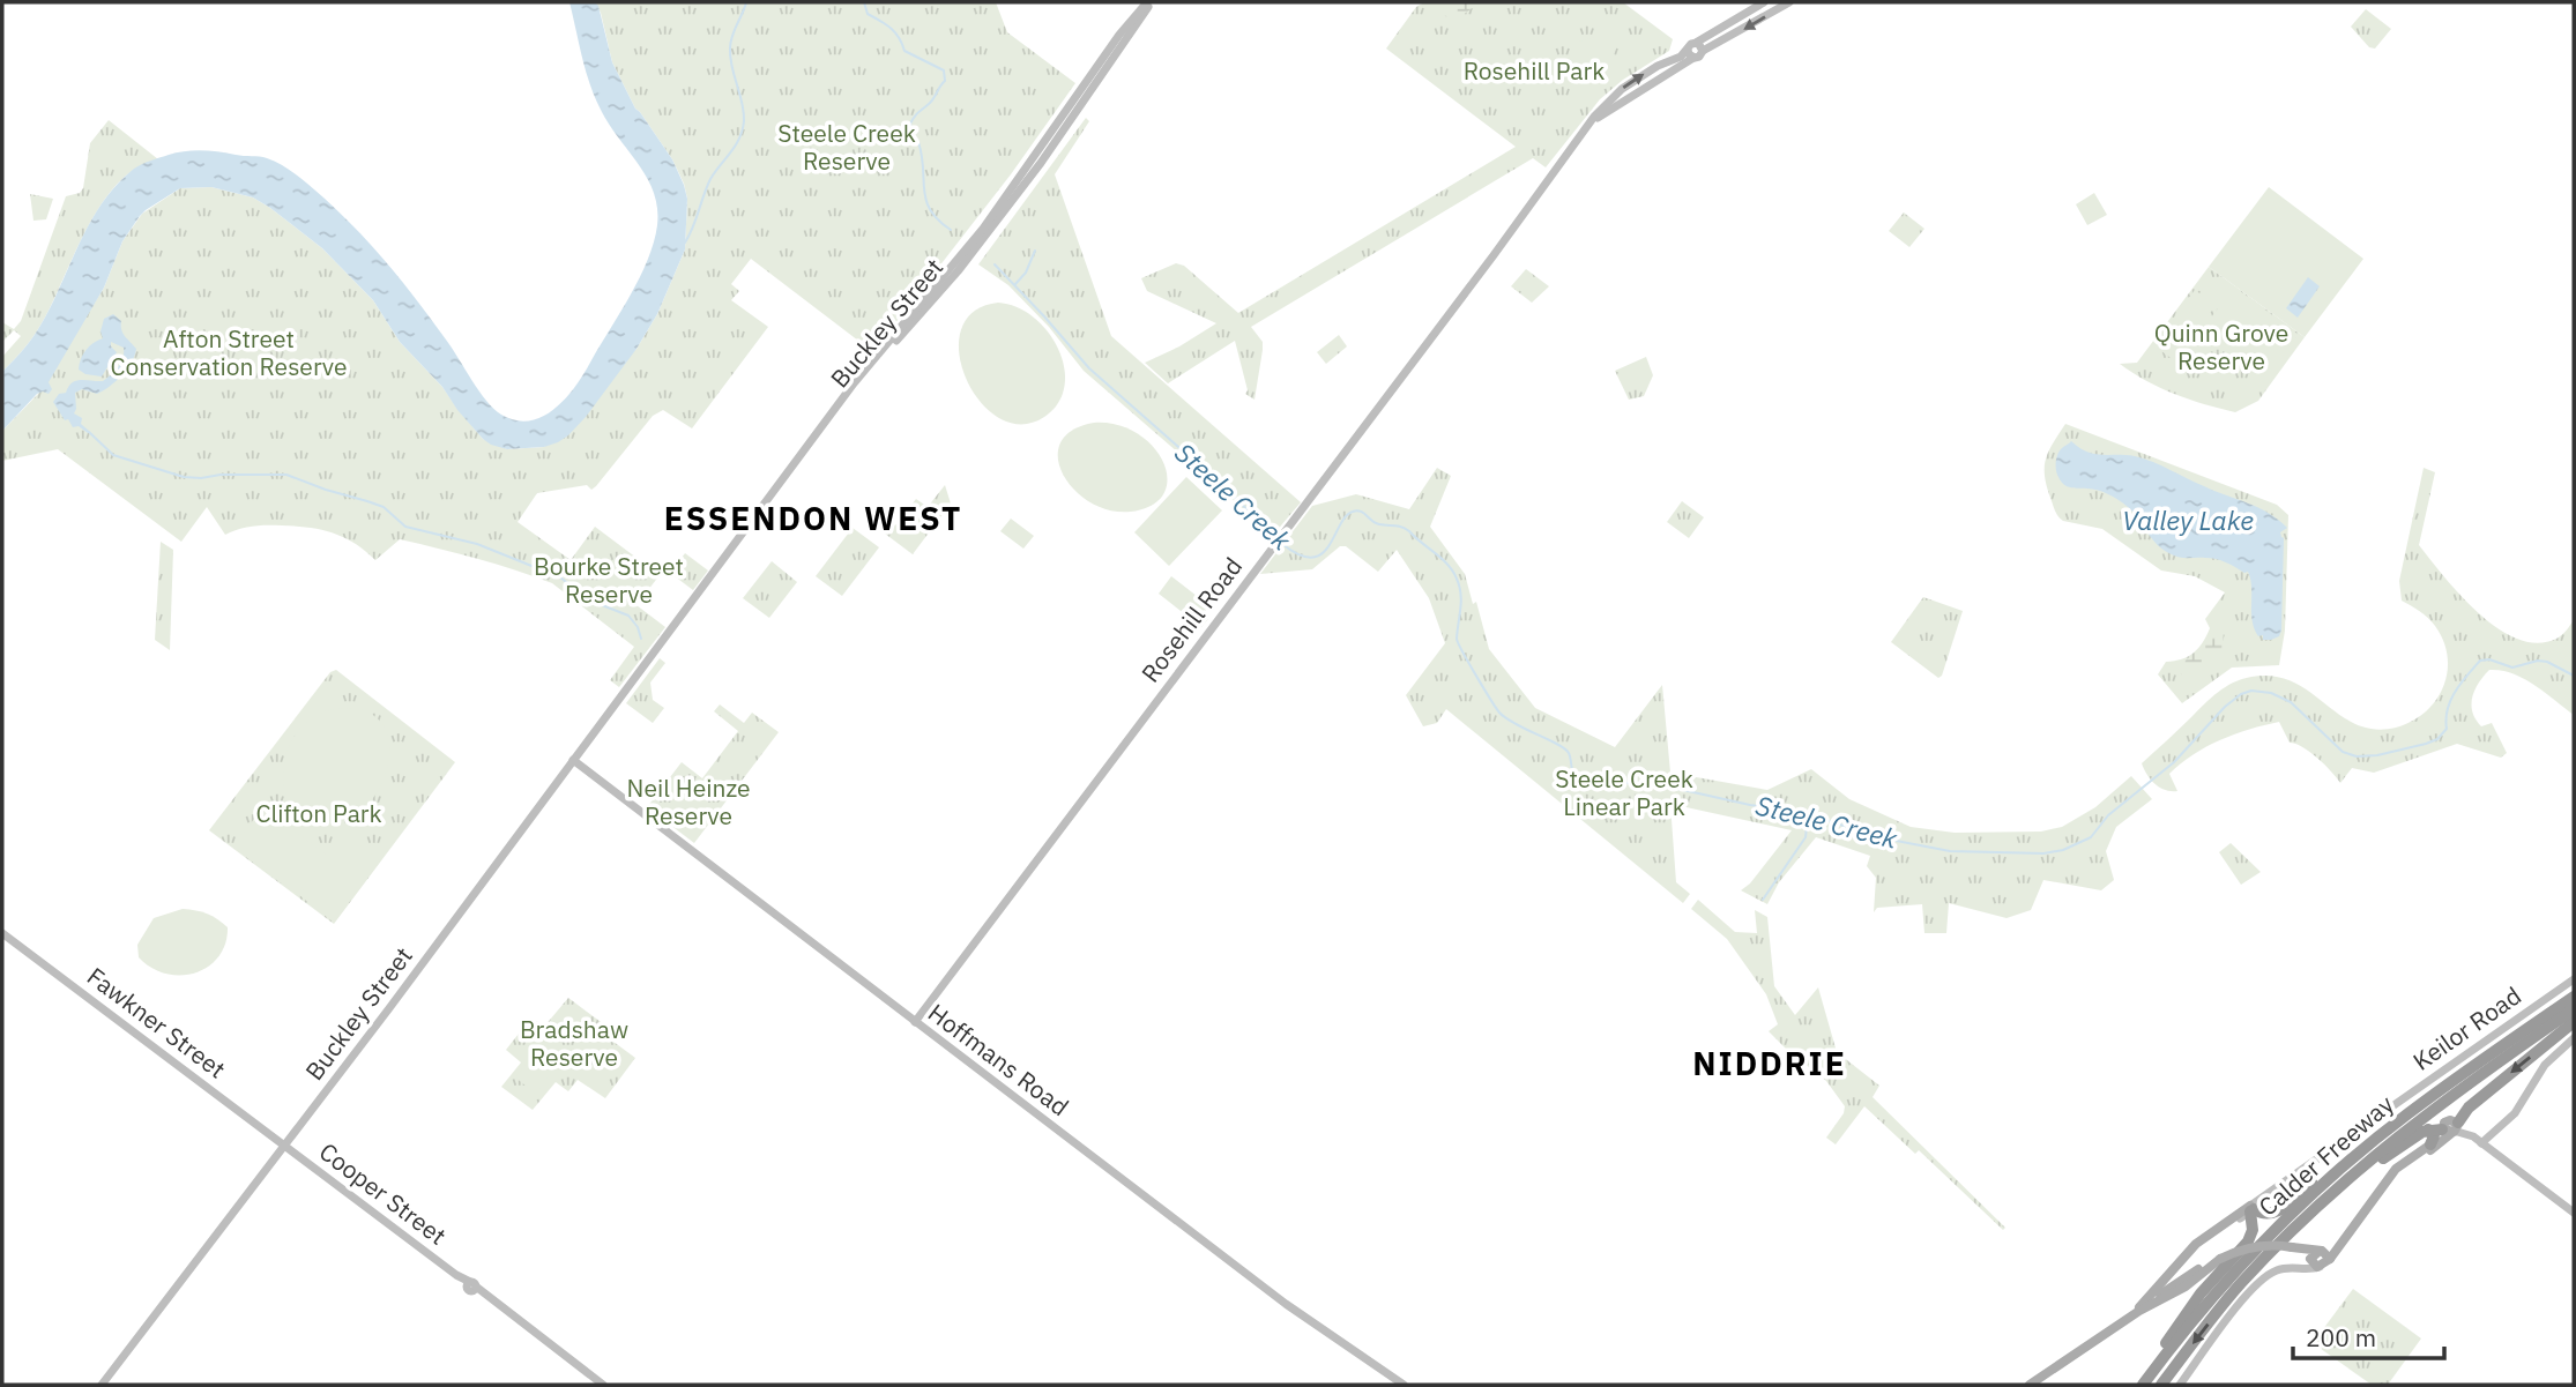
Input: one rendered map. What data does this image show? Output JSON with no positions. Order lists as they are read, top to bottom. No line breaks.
{"streets":{"highway":["Calder Freeway"],"main road":["Buckley Street","Rosehill Road","Fawkner Street","Keilor Road","Hoffmans Road","Cooper Street"]},"crossings":[["Buckley Street","Fawkner Street"],["Buckley Street","Hoffmans Road"],["Buckley Street","Cooper Street"],["Rosehill Road","Hoffmans Road"],["Fawkner Street","Cooper Street"]],"districts":["ESSENDON WEST","NIDDRIE"],"water":["Steele Creek","Valley Lake"],"parks":["Rosehill Park","Steele Creek Reserve","Quinn Grove Reserve","Afton Street Conservation Reserve","Bourke Street Reserve","Steele Creek Linear Park","Neil Heinze Reserve","Clifton Park","Bradshaw Reserve"],"scale_bar":"200 m"}
